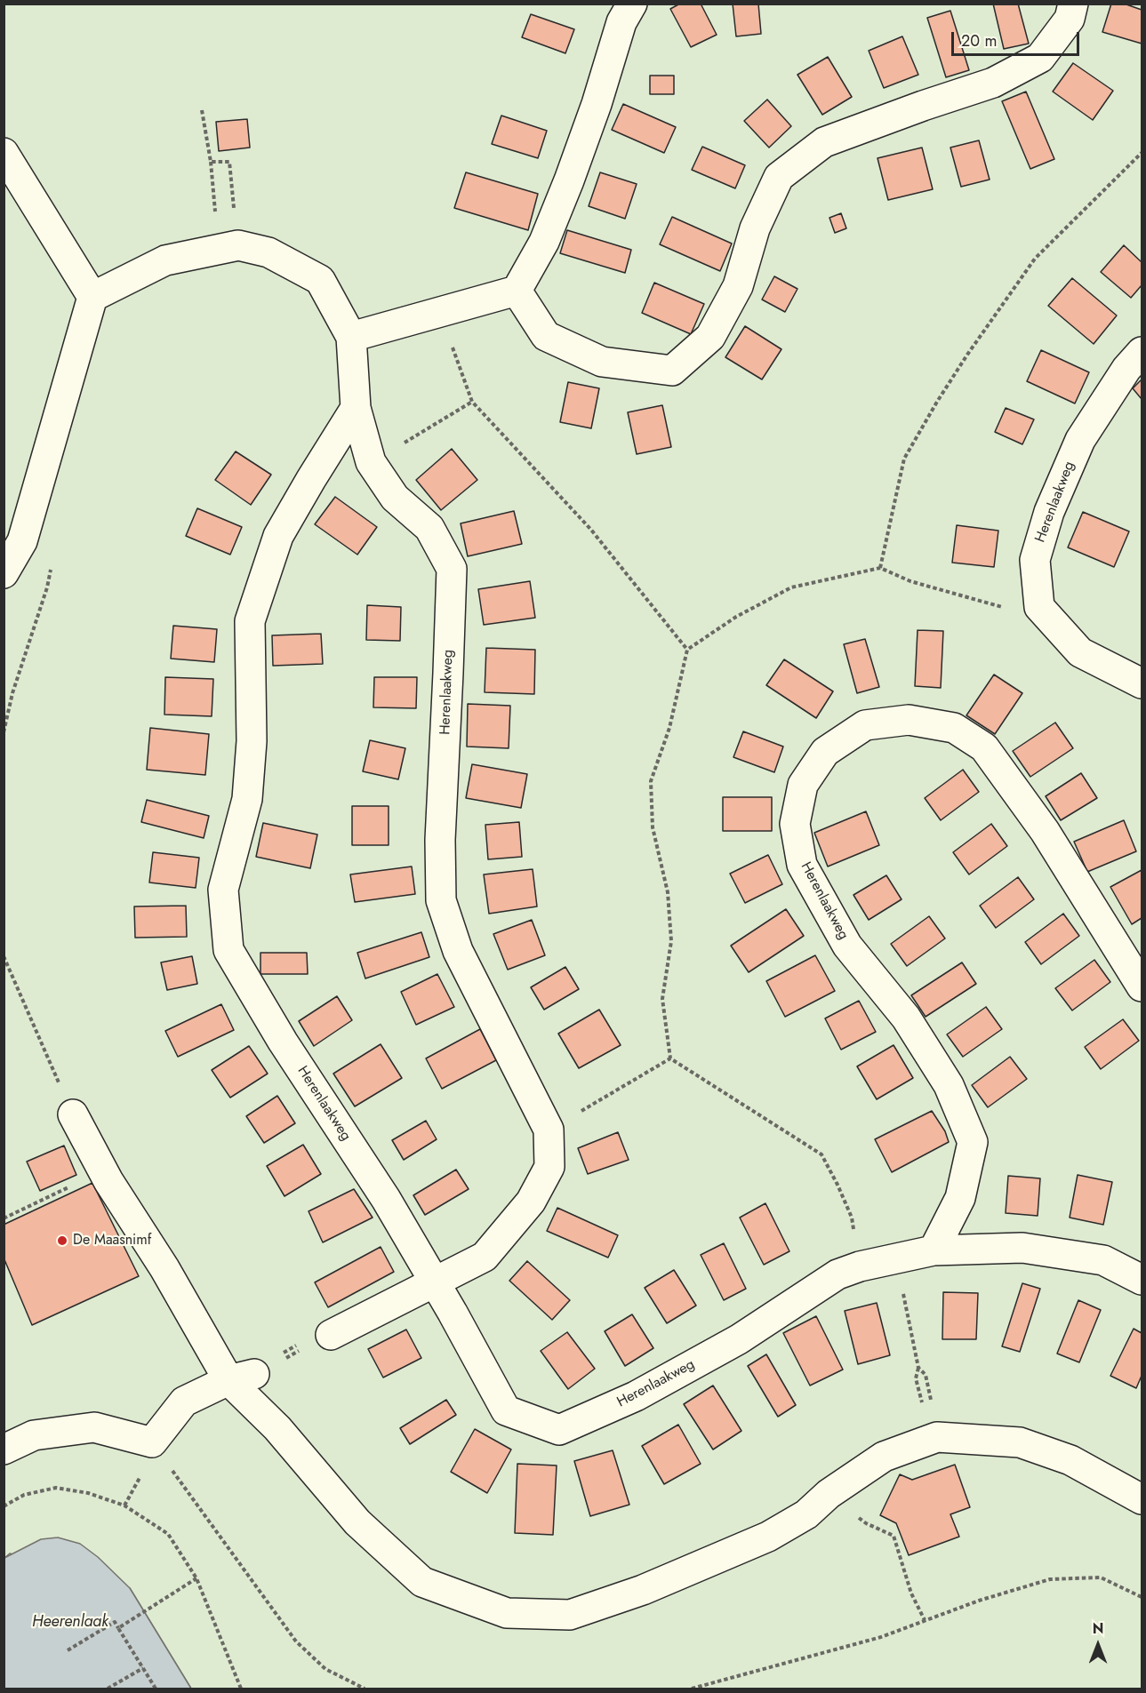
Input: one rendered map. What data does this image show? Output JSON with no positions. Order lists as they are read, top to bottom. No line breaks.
{"streets":{"lane":["Herenlaakweg"]},"water":["Heerenlaak"],"places":["De Maasnimf"],"scale_bar":"20 m","north":"top"}
